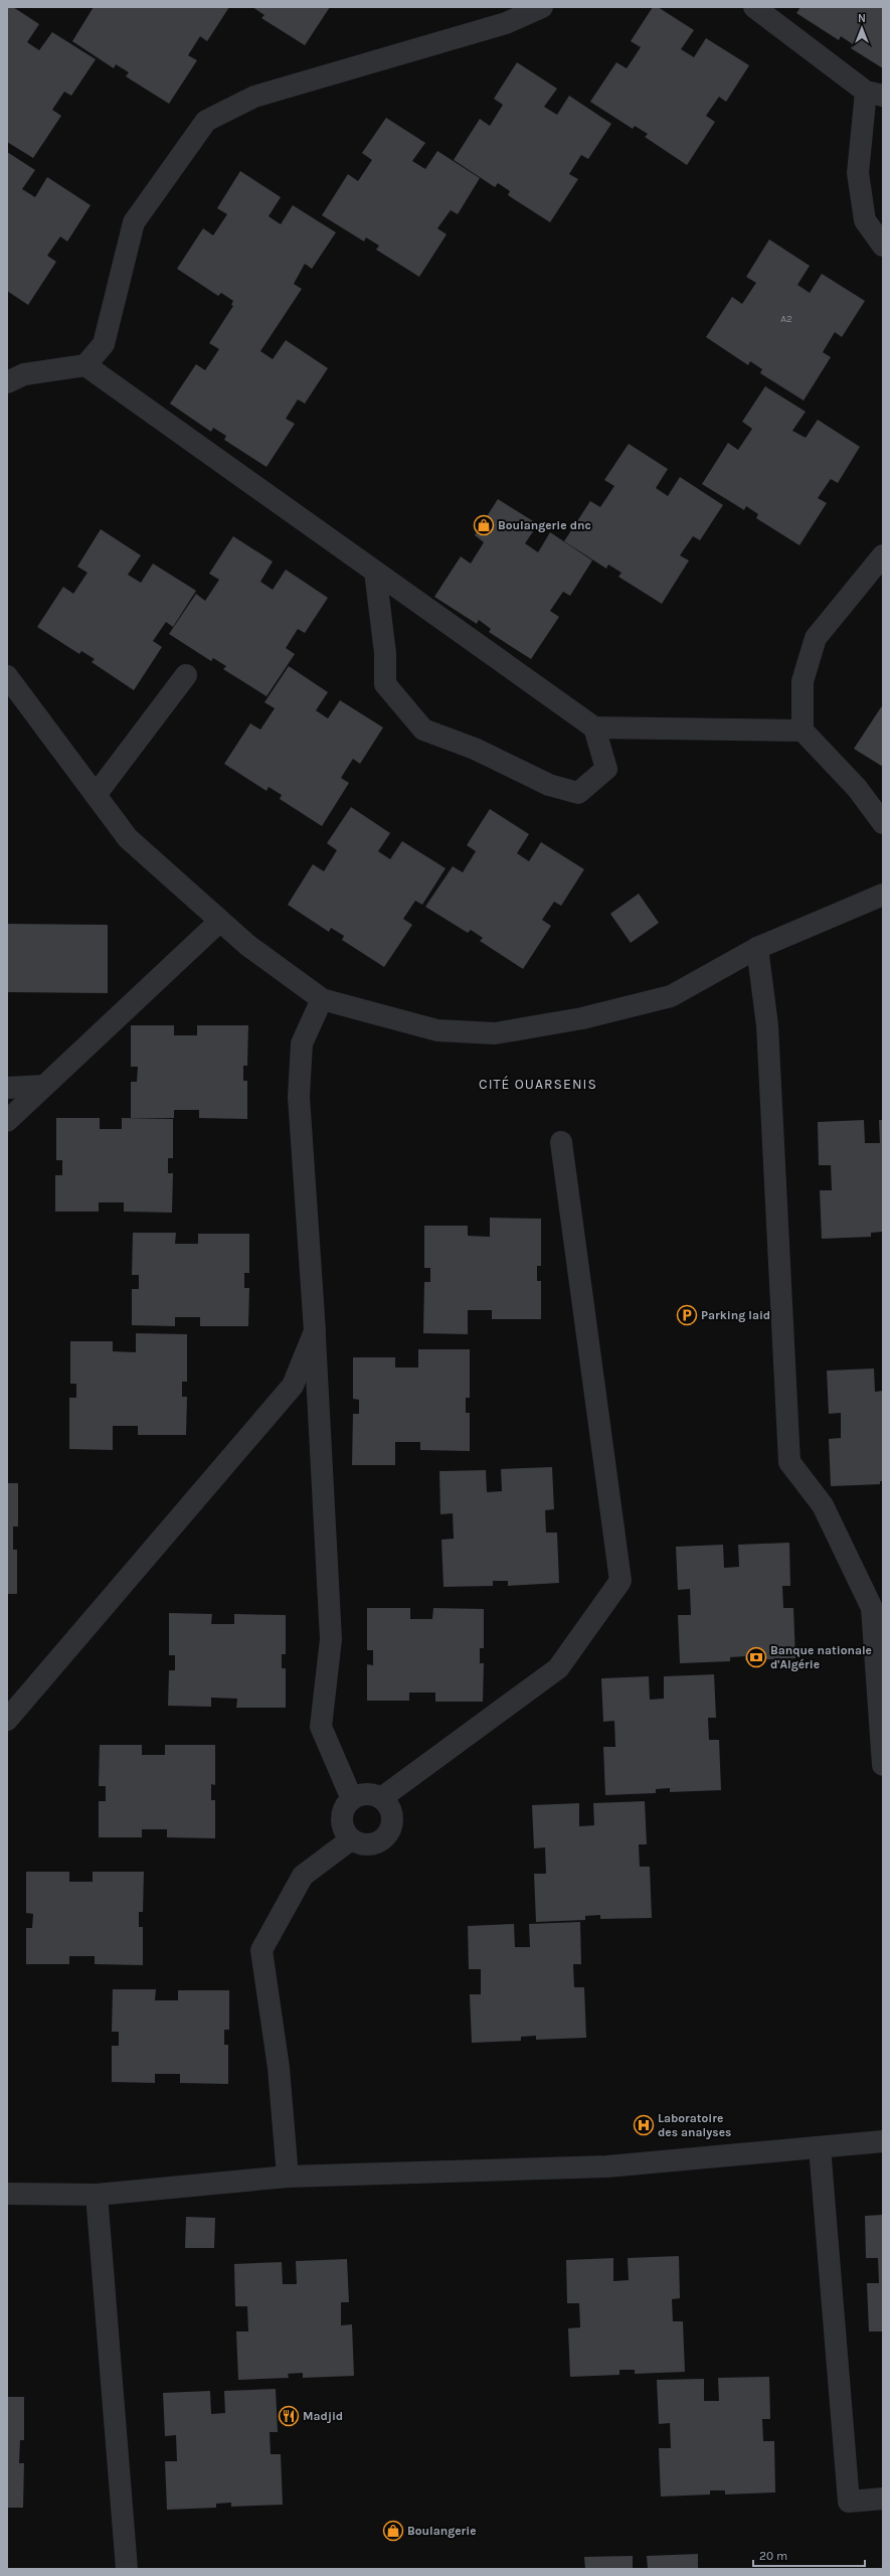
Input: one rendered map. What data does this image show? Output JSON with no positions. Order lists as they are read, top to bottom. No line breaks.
{"districts":["CITÉ OUARSENIS"],"places":{"shop":["Boulangerie dnc","Boulangerie"],"parking":["Parking laid"],"bank":["Banque nationale d'Algérie"],"hospital":["Laboratoire des analyses"],"restaurant":["Madjid"]},"house_numbers":["A2"],"scale_bar":"20 m","north":"top"}
